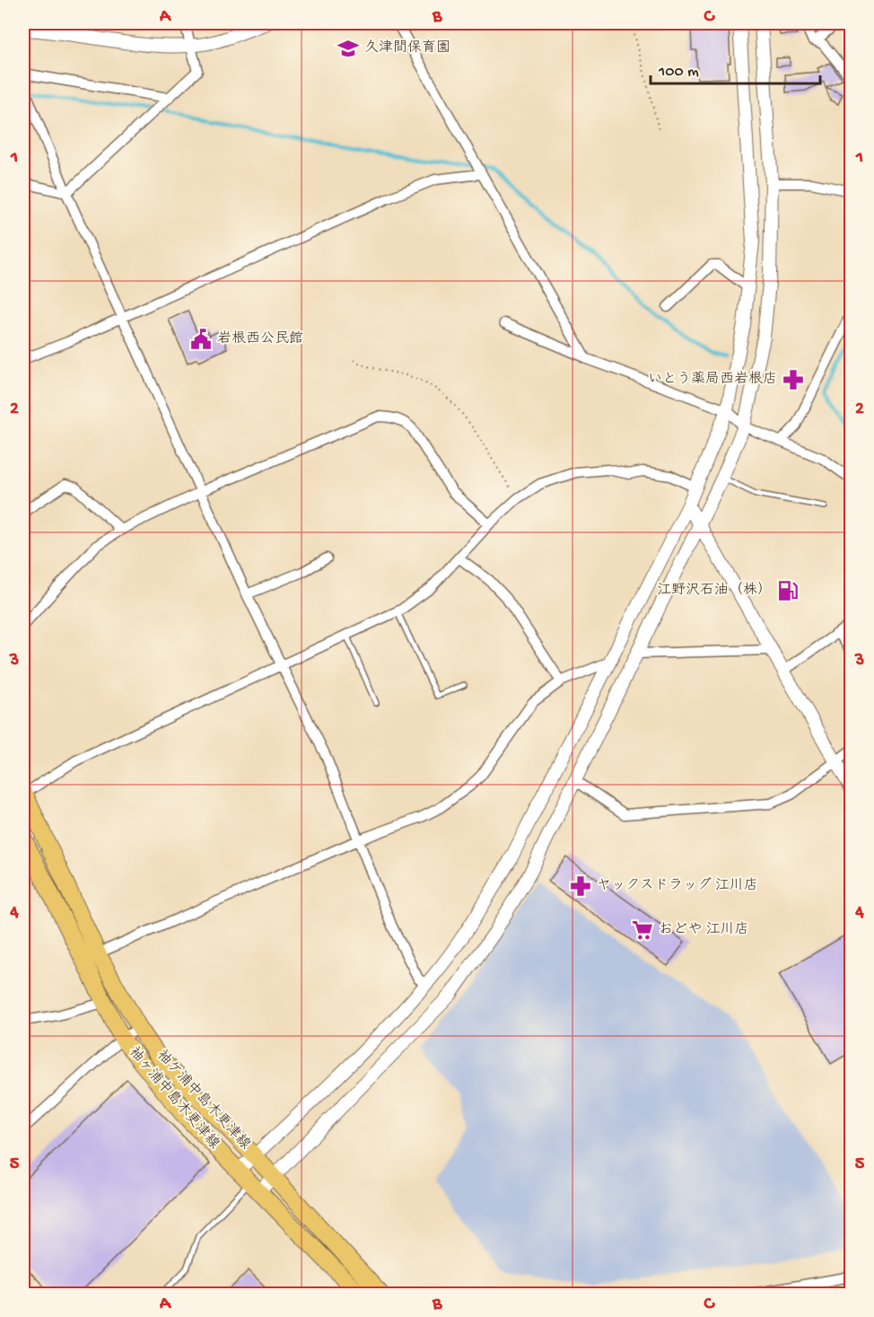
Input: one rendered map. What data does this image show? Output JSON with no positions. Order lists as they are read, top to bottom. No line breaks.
{"streets":{"main road":["袖ヶ浦中島木更津線","袖ケ浦中島木更津線"]},"places":{"school or university":["久津間保育園"],"public building":["岩根西公民館"],"pharmacy":["いとう薬局西岩根店","ヤックスドラッグ 江川店"],"fuel station":["江野沢石油（株）"],"supermarket":["おどや 江川店"]},"scale_bar":"100 m","grid":{"columns":["A","B","C"],"rows":["1","2","3","4","5"]}}
